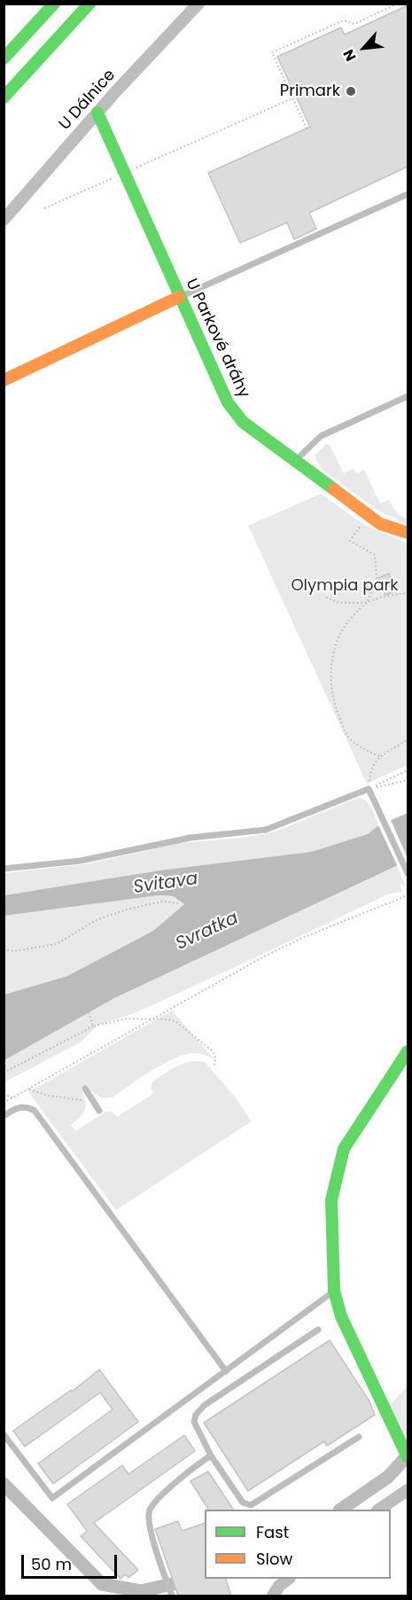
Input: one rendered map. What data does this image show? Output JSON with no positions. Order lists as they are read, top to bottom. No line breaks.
{"streets":{"main road":["U Parkové dráhy"],"street":["U Dálnice"]},"crossings":[["U Dálnice","U Parkové dráhy"]],"water":["Svitava","Svratka"],"parks":["Olympia park"],"places":["Primark"],"legend":["Fast","Slow"],"scale_bar":"50 m","north":"bottom left"}
